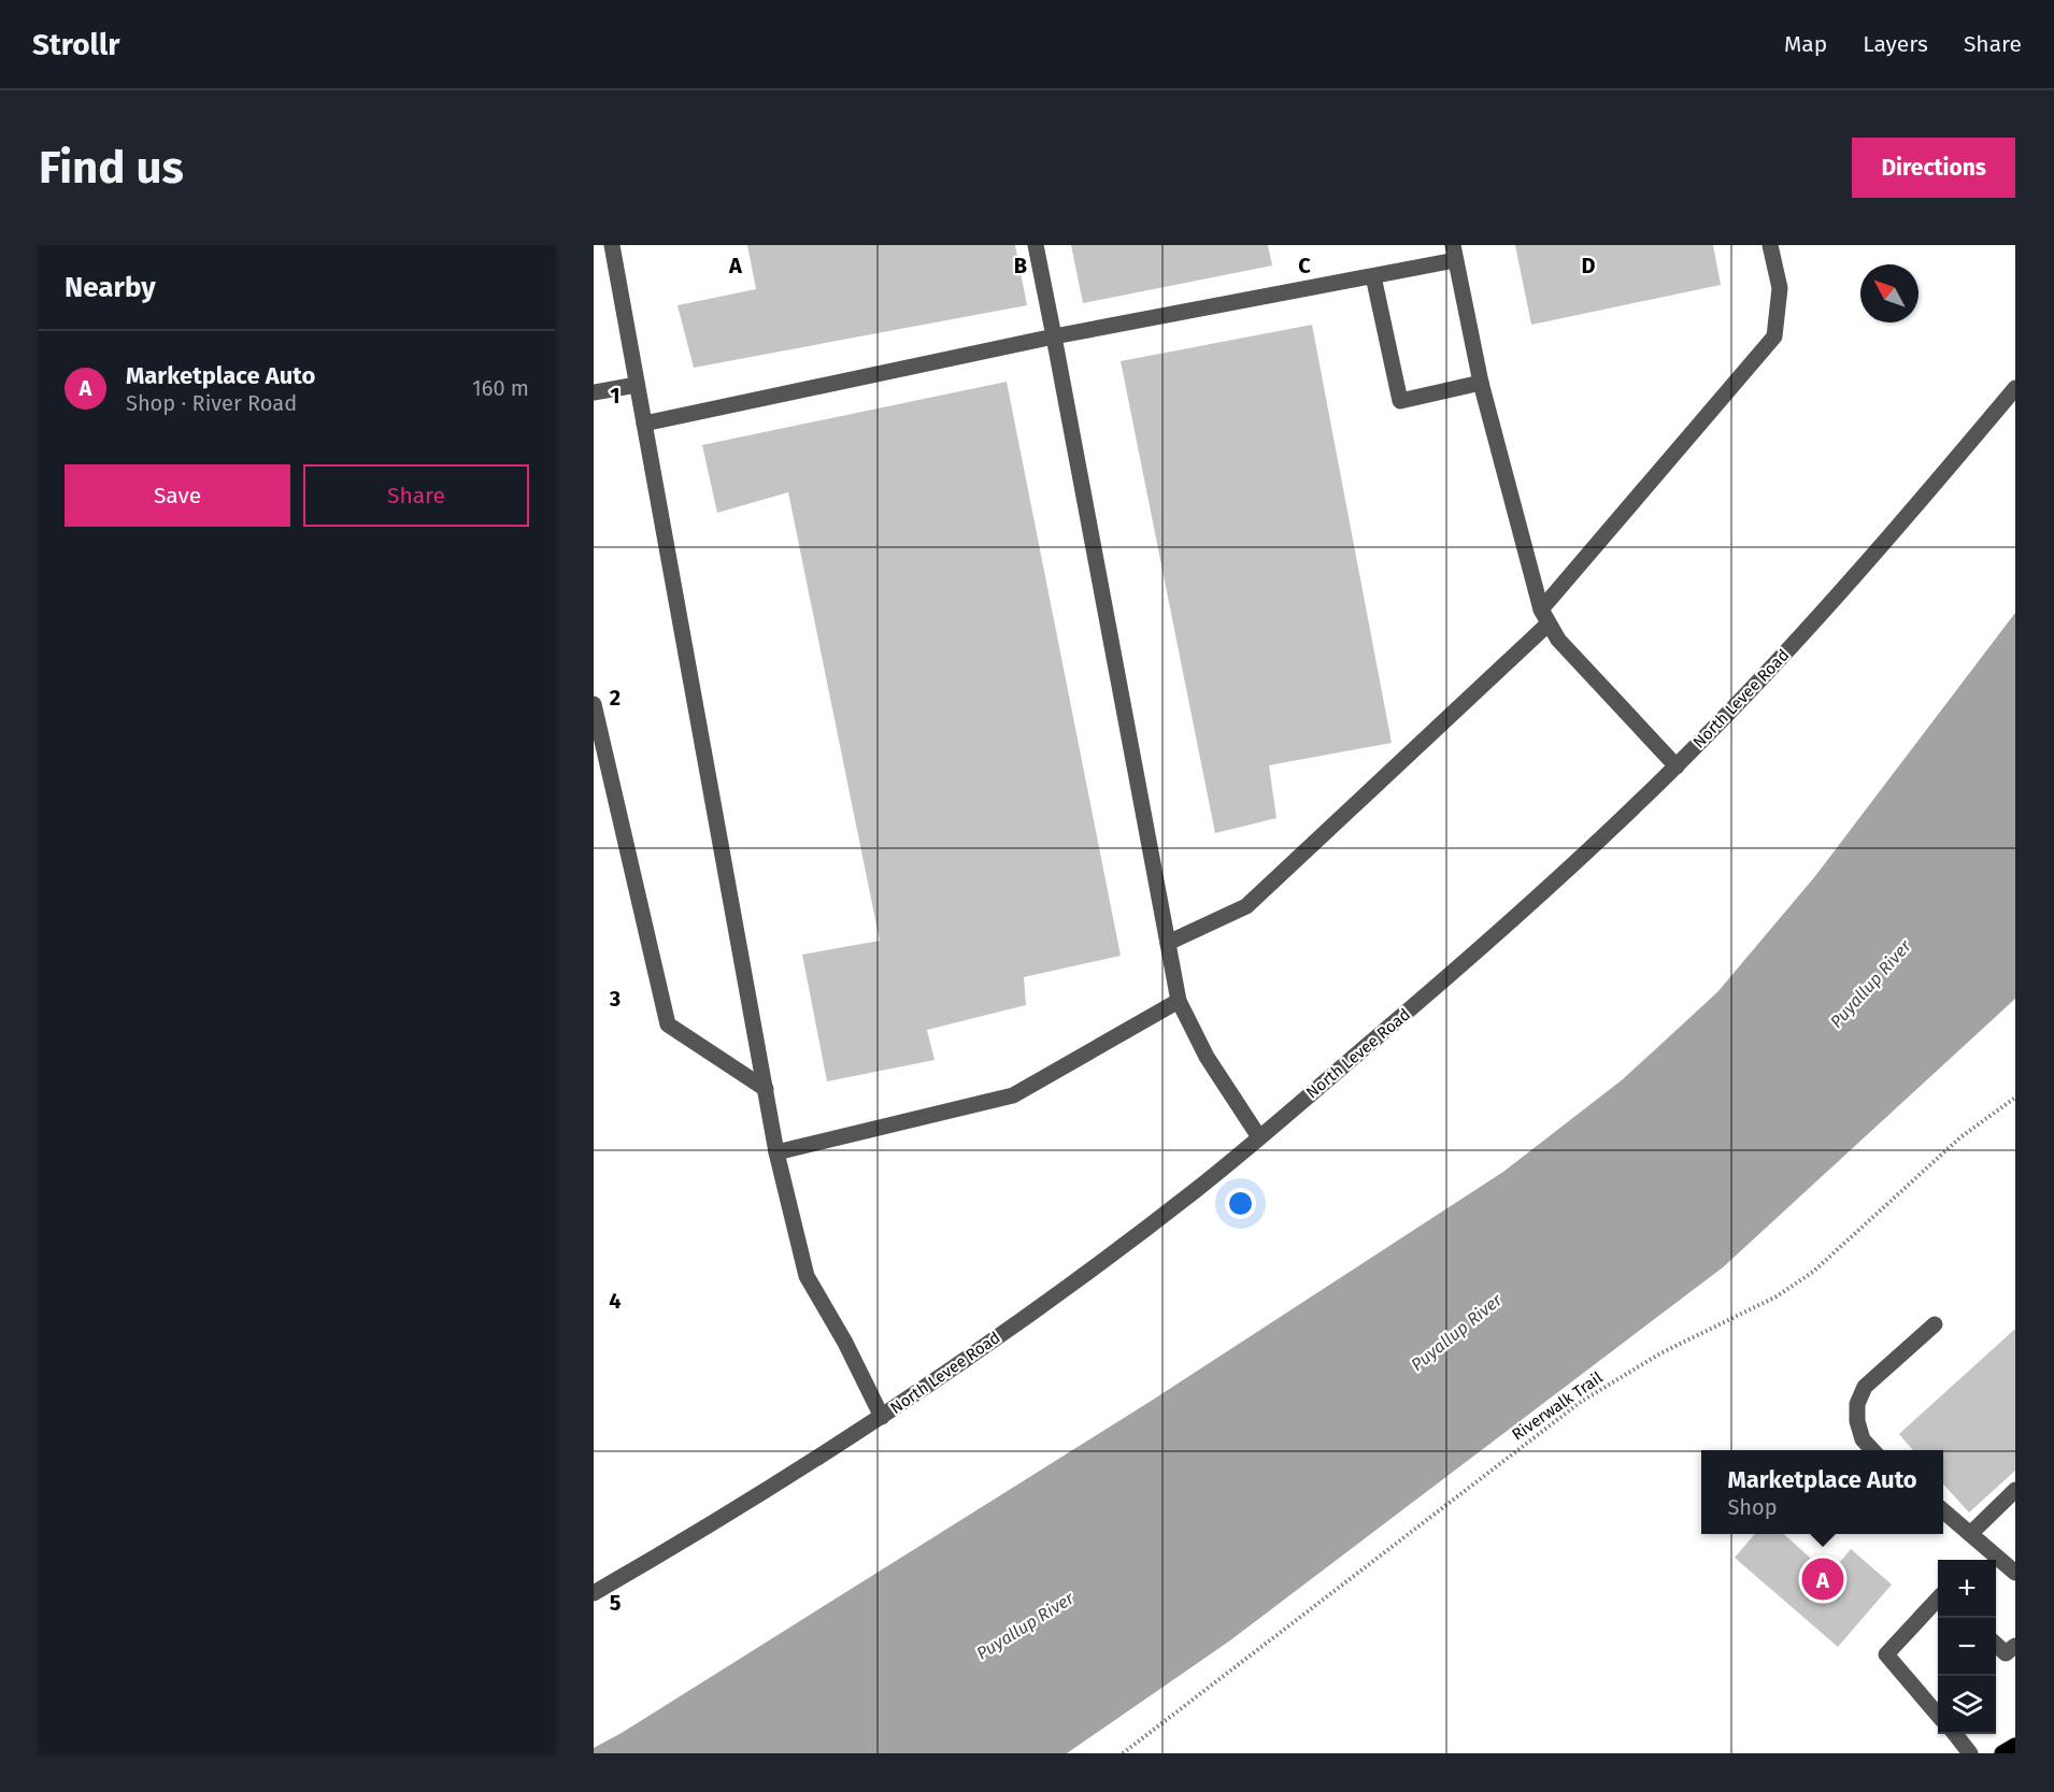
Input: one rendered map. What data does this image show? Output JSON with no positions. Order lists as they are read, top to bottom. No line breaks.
{"streets":{"street":["North Levee Road"],"path":["Riverwalk Trail"]},"water":["Puyallup River"],"north":"top left","page":{"header":"Strollr","nav":["Map","Layers","Share"],"buttons":["Directions",["Save","Share"]],"title":"Find us","heading":"Nearby","list":[{"mark":"A","name":"Marketplace Auto","note":"Shop · River Road","value":"160 m"}],"popup":["Marketplace Auto","Shop"],"pins":"A","map_buttons":["+","−"]},"grid":{"columns":["A","B","C","D"],"rows":["1","2","3","4","5"]}}
